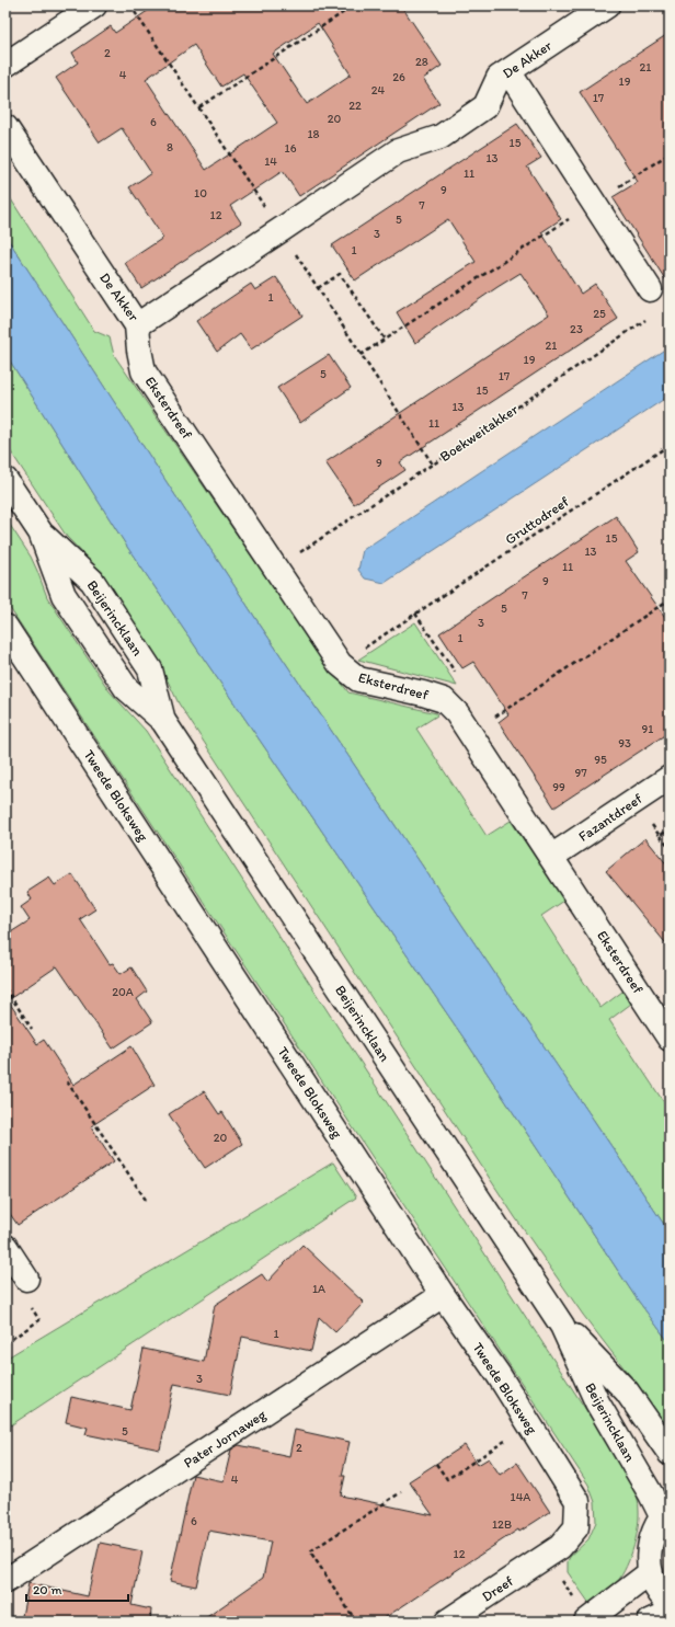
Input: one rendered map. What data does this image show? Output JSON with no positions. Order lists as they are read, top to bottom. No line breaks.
{"streets":{"street":["De Akker","Eksterdreef","Beijerincklaan","Tweede Bloksweg","Fazantdreef","Pater Jornaweg","Dreef"],"path":["Boekweitakker","Gruttodreef"]},"crossings":[["De Akker","Eksterdreef"],["De Akker","Boekweitakker"],["Eksterdreef","Gruttodreef"],["Eksterdreef","Fazantdreef"],["Tweede Bloksweg","Pater Jornaweg"],["Tweede Bloksweg","Dreef"]],"house_numbers":["2","28","21","4","26","19","24","17","22","20","6","18","15","8","16","13","14","11","9","10","7","12","5","3","1","1","25","23","21","19","5","17","15","13","11","9","15","13","11","9","7","5","3","1","91","93","95","97","99","20A","20","1A","1","3","5","2","4","14A","6","12B","12"],"scale_bar":"20 m"}
